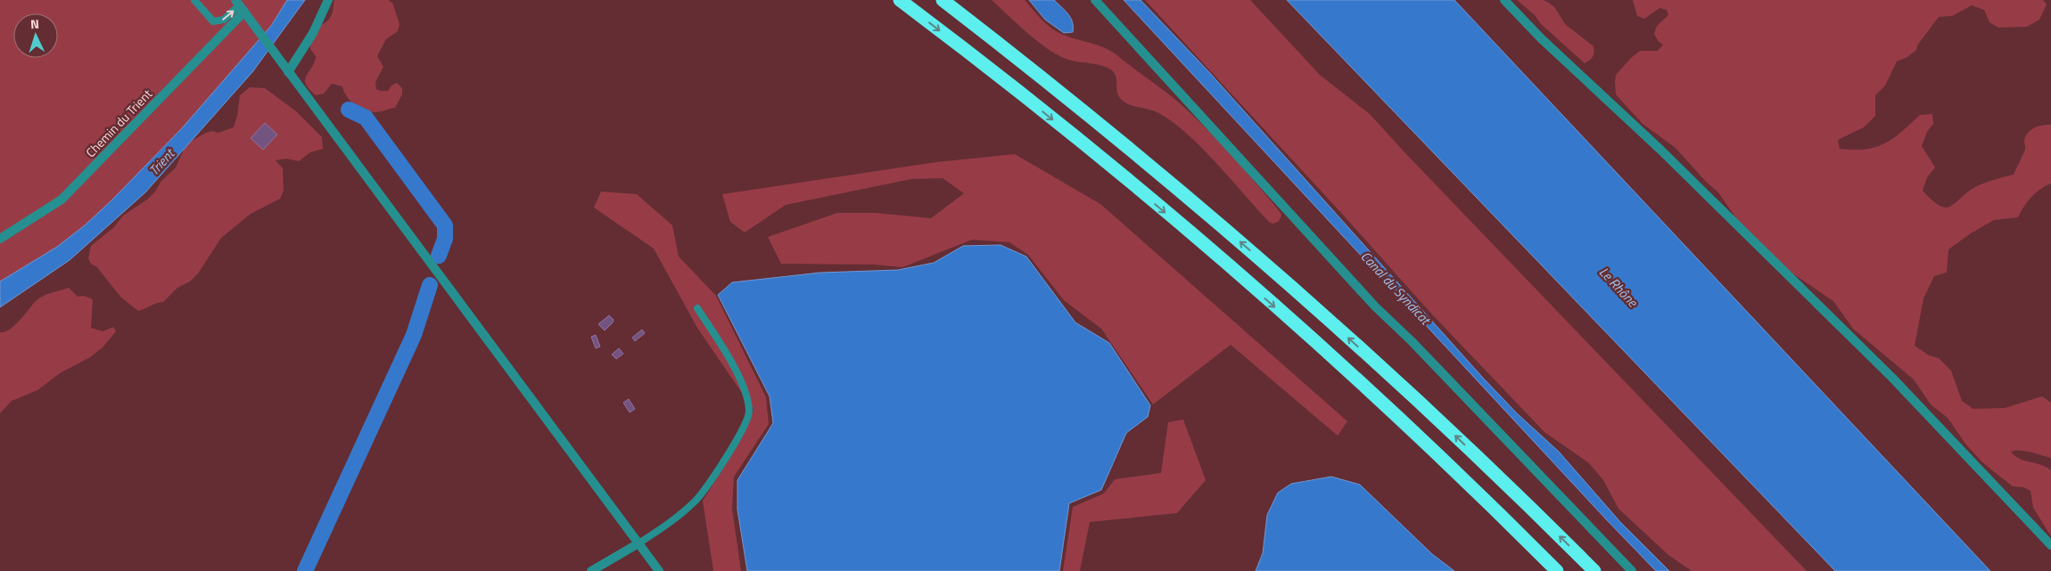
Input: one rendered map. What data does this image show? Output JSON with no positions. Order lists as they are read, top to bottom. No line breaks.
{"streets":{"street":["Chemin du Trient"]},"water":["Trient","Le Rhône","Canal du Syndicat"],"north":"top"}
